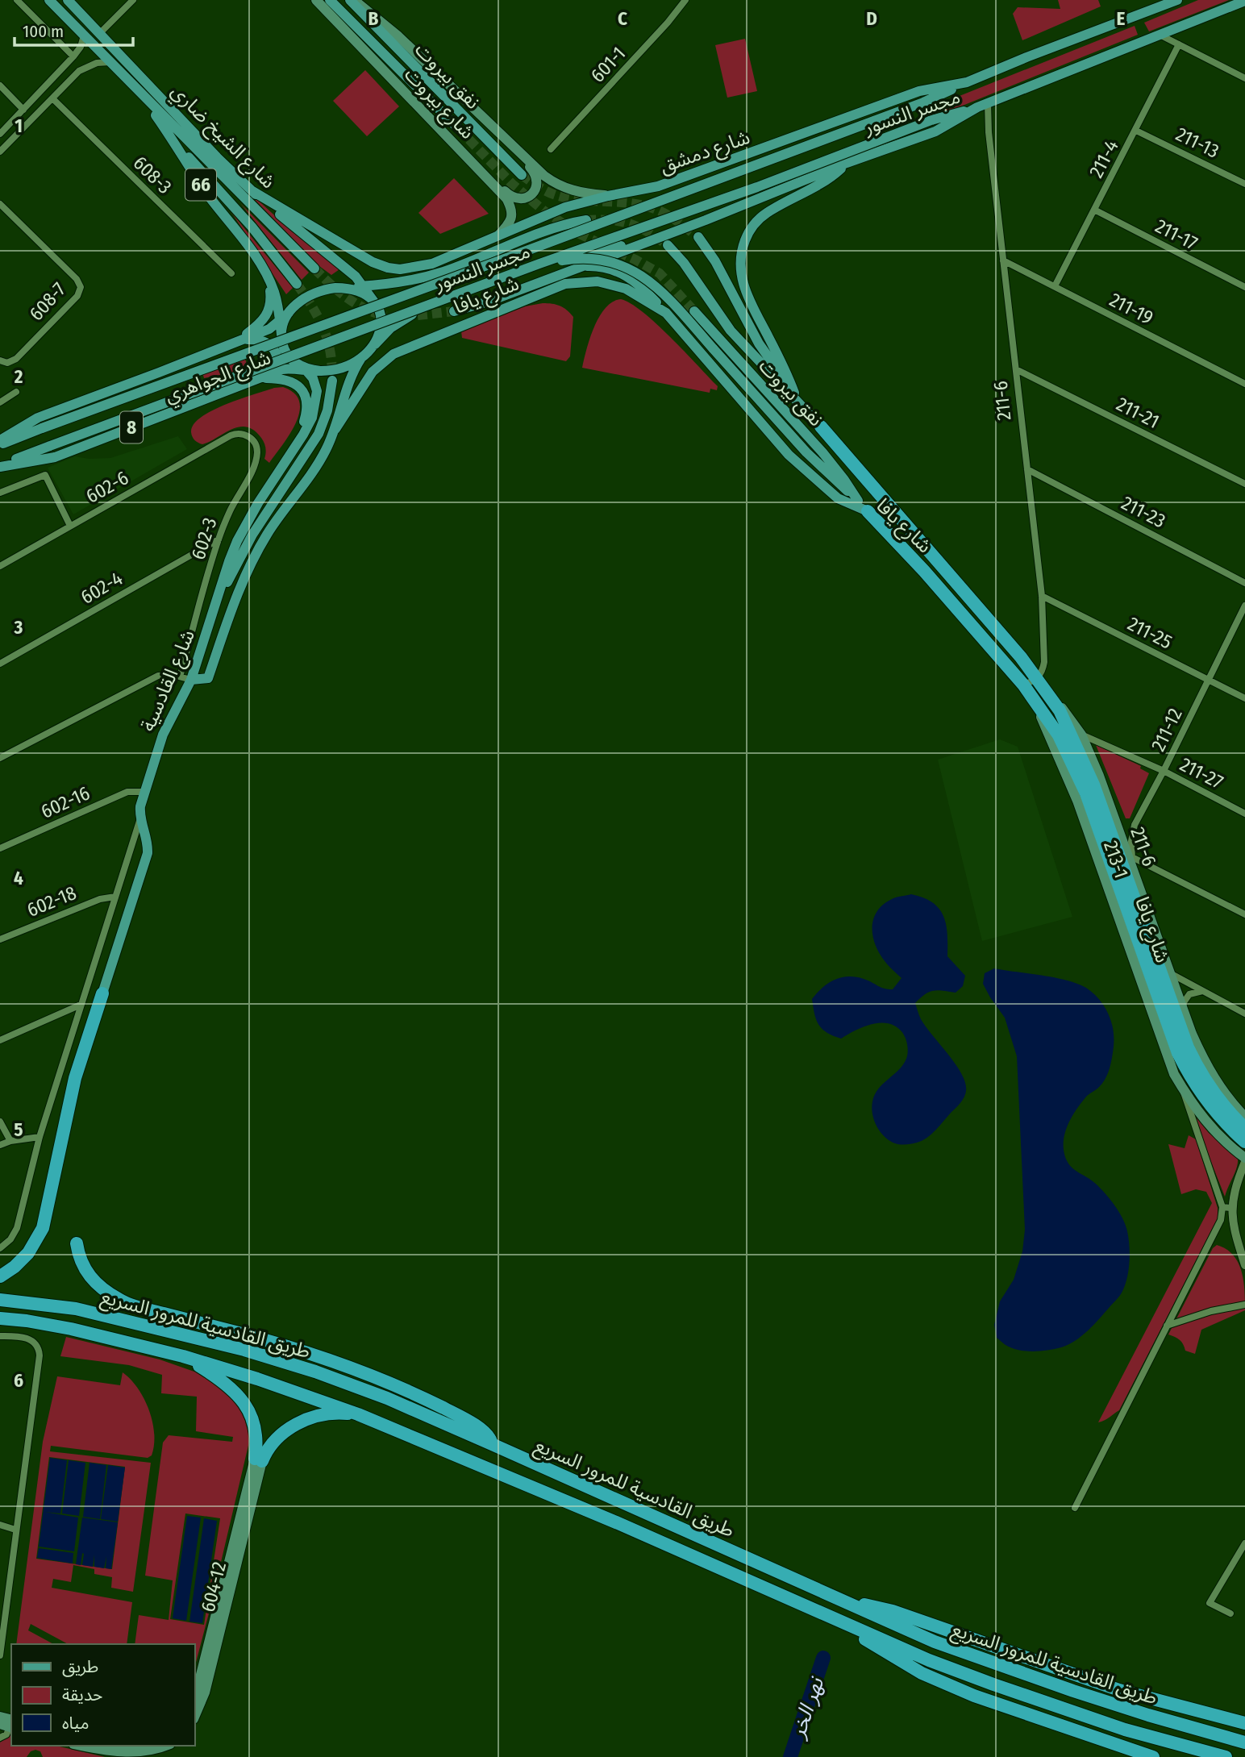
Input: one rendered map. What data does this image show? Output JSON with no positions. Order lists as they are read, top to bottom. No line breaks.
{"streets":{"highway":["شارع يافا","طريق القادسية للمرور السريع"],"main road":["نفق بيروت","شارع بيروت","مجسر النسور","شارع الشيخ ضاري","شارع دمشق","66","شارع الجواهري","211-6","8","شارع القادسية","213-1","604-12"],"street":["601-1","211-13","211-4","608-3","211-17","608-7","211-19","211-21","602-6","211-23","602-3","602-4","211-25","211-12","211-27","602-16","602-18"]},"crossings":[["نفق بيروت","شارع يافا"],["شارع بيروت","شارع دمشق"],["مجسر النسور","شارع دمشق"],["مجسر النسور","شارع الجواهري"],["شارع الشيخ ضاري","شارع دمشق"],["شارع الشيخ ضاري","شارع الجواهري"],["شارع الشيخ ضاري","شارع القادسية"],["211-13","211-4"],["211-4","211-17"],["211-4","211-19"],["شارع يافا","211-6"],["شارع يافا","شارع القادسية"],["شارع يافا","213-1"],["211-19","211-6"],["شارع الجواهري","شارع القادسية"],["211-6","211-21"],["211-6","211-23"],["211-6","211-25"],["211-6","211-12"],["211-6","211-27"],["602-6","602-3"],["602-3","602-4"],["211-25","211-12"],["شارع القادسية","602-16"],["211-12","211-27"]],"water":["نهر الخر"],"legend":["طريق","حديقة","مياه"],"scale_bar":"100 m","grid":{"columns":["B","C","D","E"],"rows":["1","2","3","4","5","6"]}}
